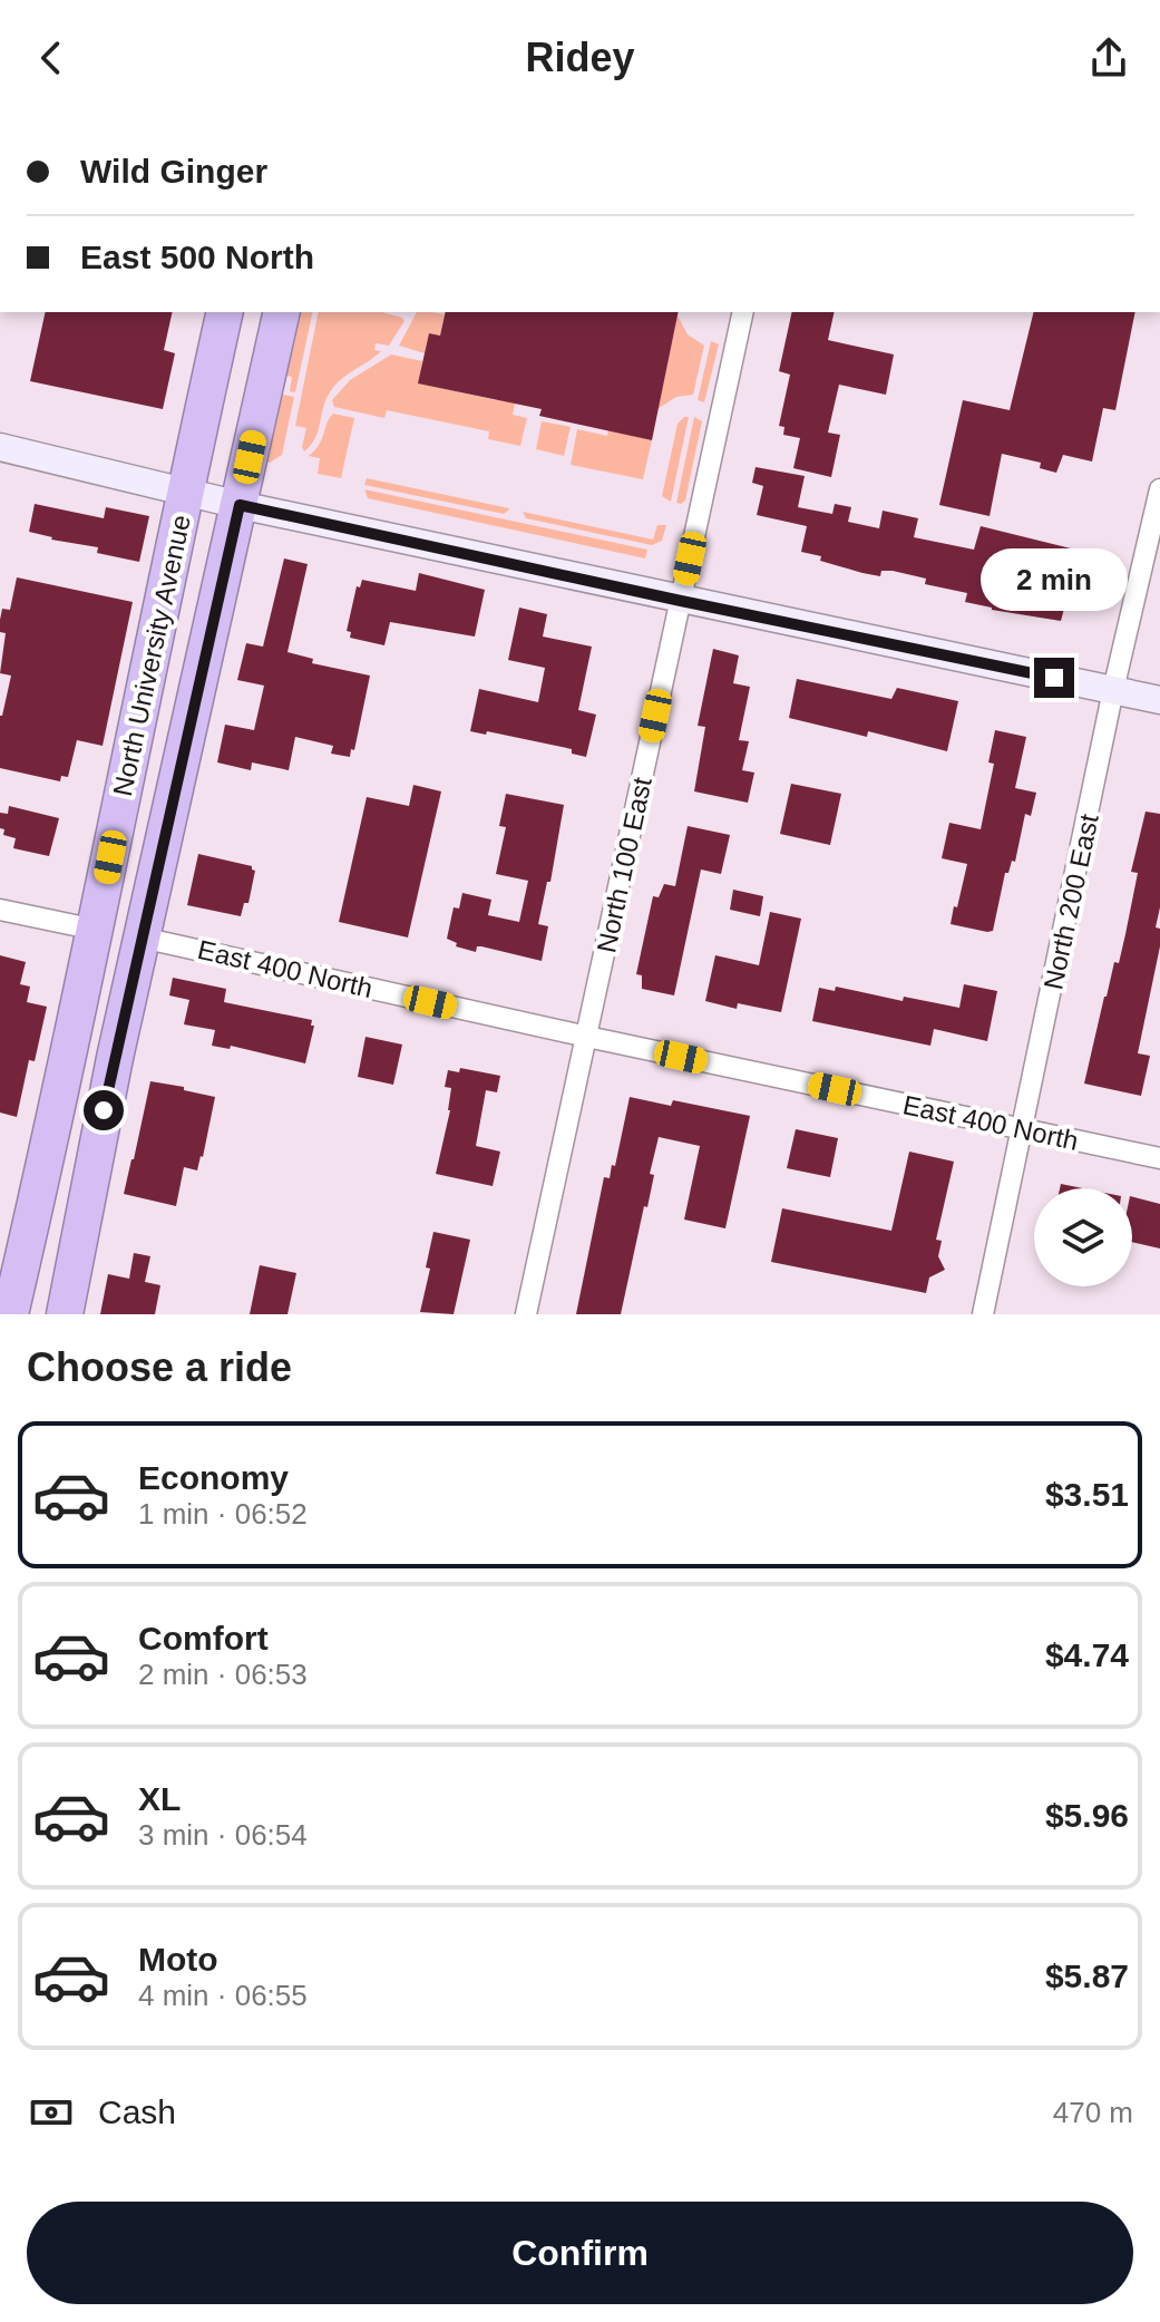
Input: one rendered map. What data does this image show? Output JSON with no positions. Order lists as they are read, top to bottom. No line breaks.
{"streets":{"highway":["North University Avenue"],"street":["North 100 East","North 200 East","East 400 North"]},"crossings":[["North University Avenue","East 400 North"],["North 100 East","East 400 North"],["North 200 East","East 400 North"]],"page":{"header":"Ridey","banner":["Wild Ginger","East 500 North"],"bubble":"2 min","heading":"Choose a ride","list":[{"name":"Economy","note":"1 min · 06:52","value":"$3.51"},{"name":"Comfort","note":"2 min · 06:53","value":"$4.74"},{"name":"XL","note":"3 min · 06:54","value":"$5.96"},{"name":"Moto","note":"4 min · 06:55","value":"$5.87"}],"pay":["Cash","470 m"],"buttons":"Confirm"}}
